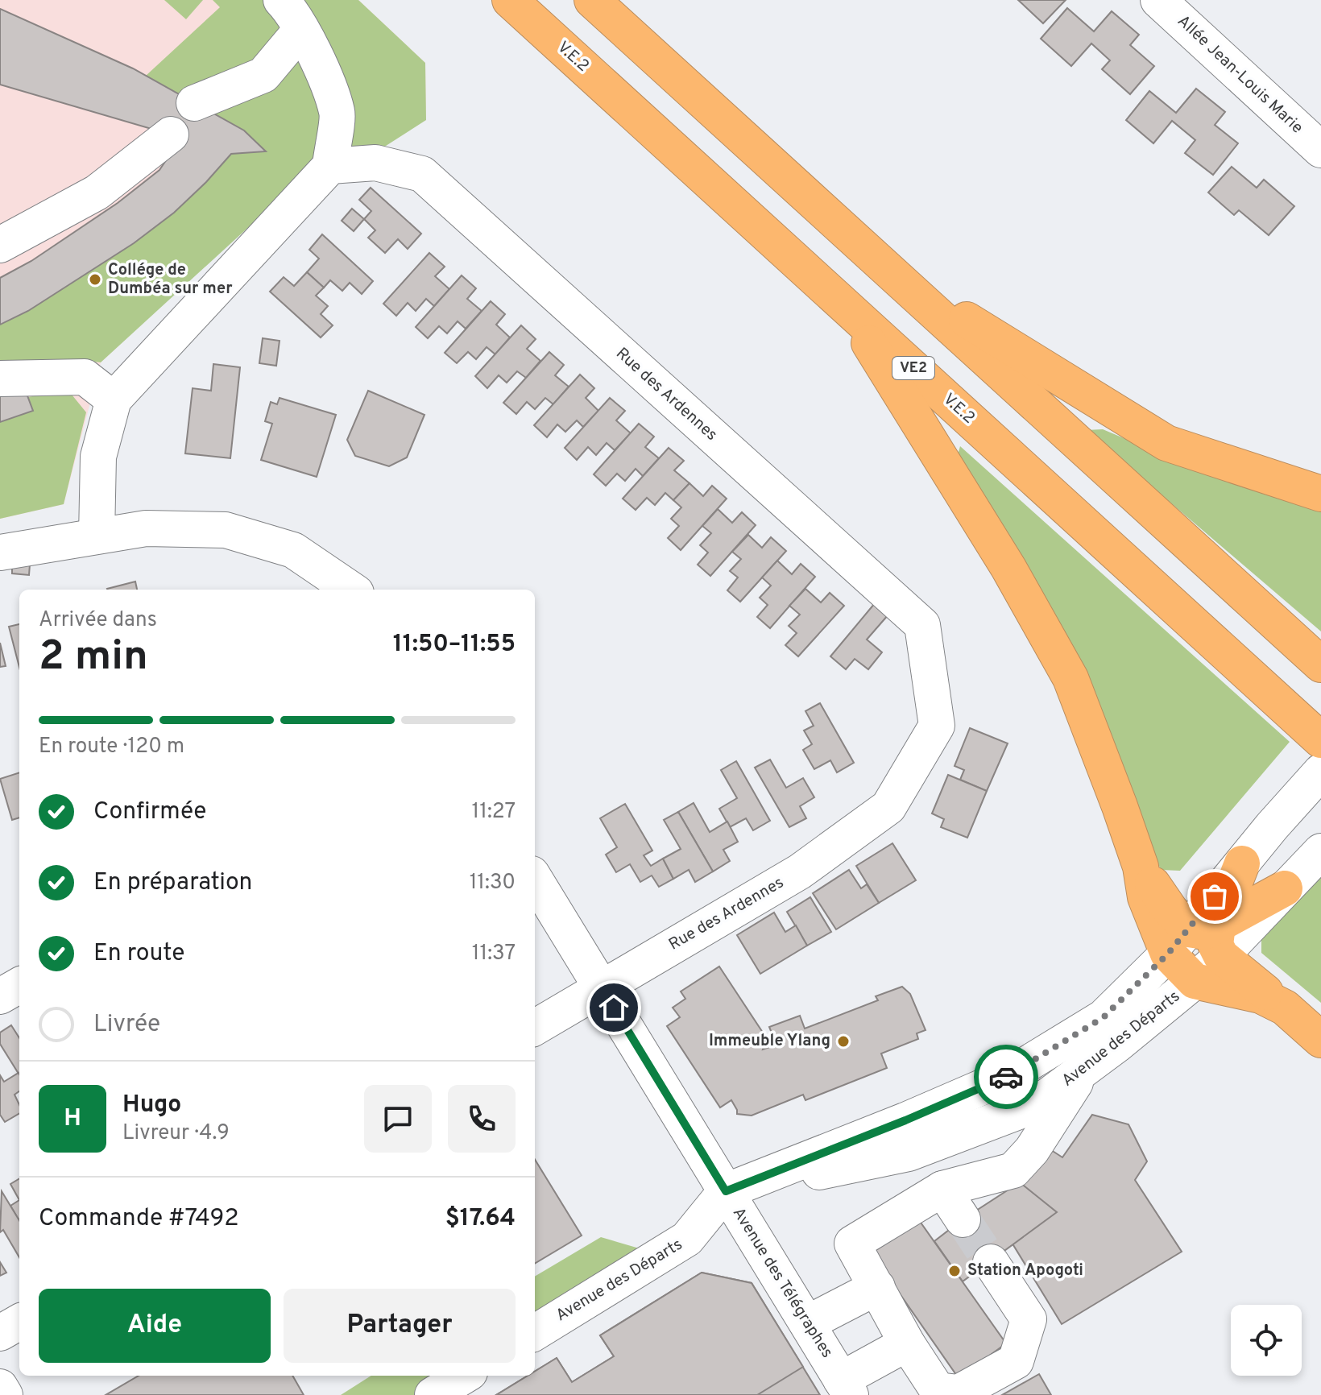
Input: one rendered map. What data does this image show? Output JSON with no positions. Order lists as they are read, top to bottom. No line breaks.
{"streets":{"highway":["V.E.2","VE2"],"street":["Allée Jean-Louis Marie","Rue des Ardennes","Avenue des Départs","Avenue des Télégraphes"]},"crossings":[["Rue des Ardennes","Avenue des Télégraphes"],["Avenue des Départs","Avenue des Télégraphes"]],"places":["Collége de Dumbéa sur mer","Immeuble Ylang","Station Apogoti"],"page":{"heading":["2 min","Arrivée dans","11:50–11:55"],"panel":["Hugo","Livreur · 4.9","Commande #7492","$17.64"],"bar":"En route · 120 m","list":[["Confirmée","11:27"],["En préparation","11:30"],["En route","11:37"],"Livrée"],"round":"H","buttons":["Aide","Partager"]}}
